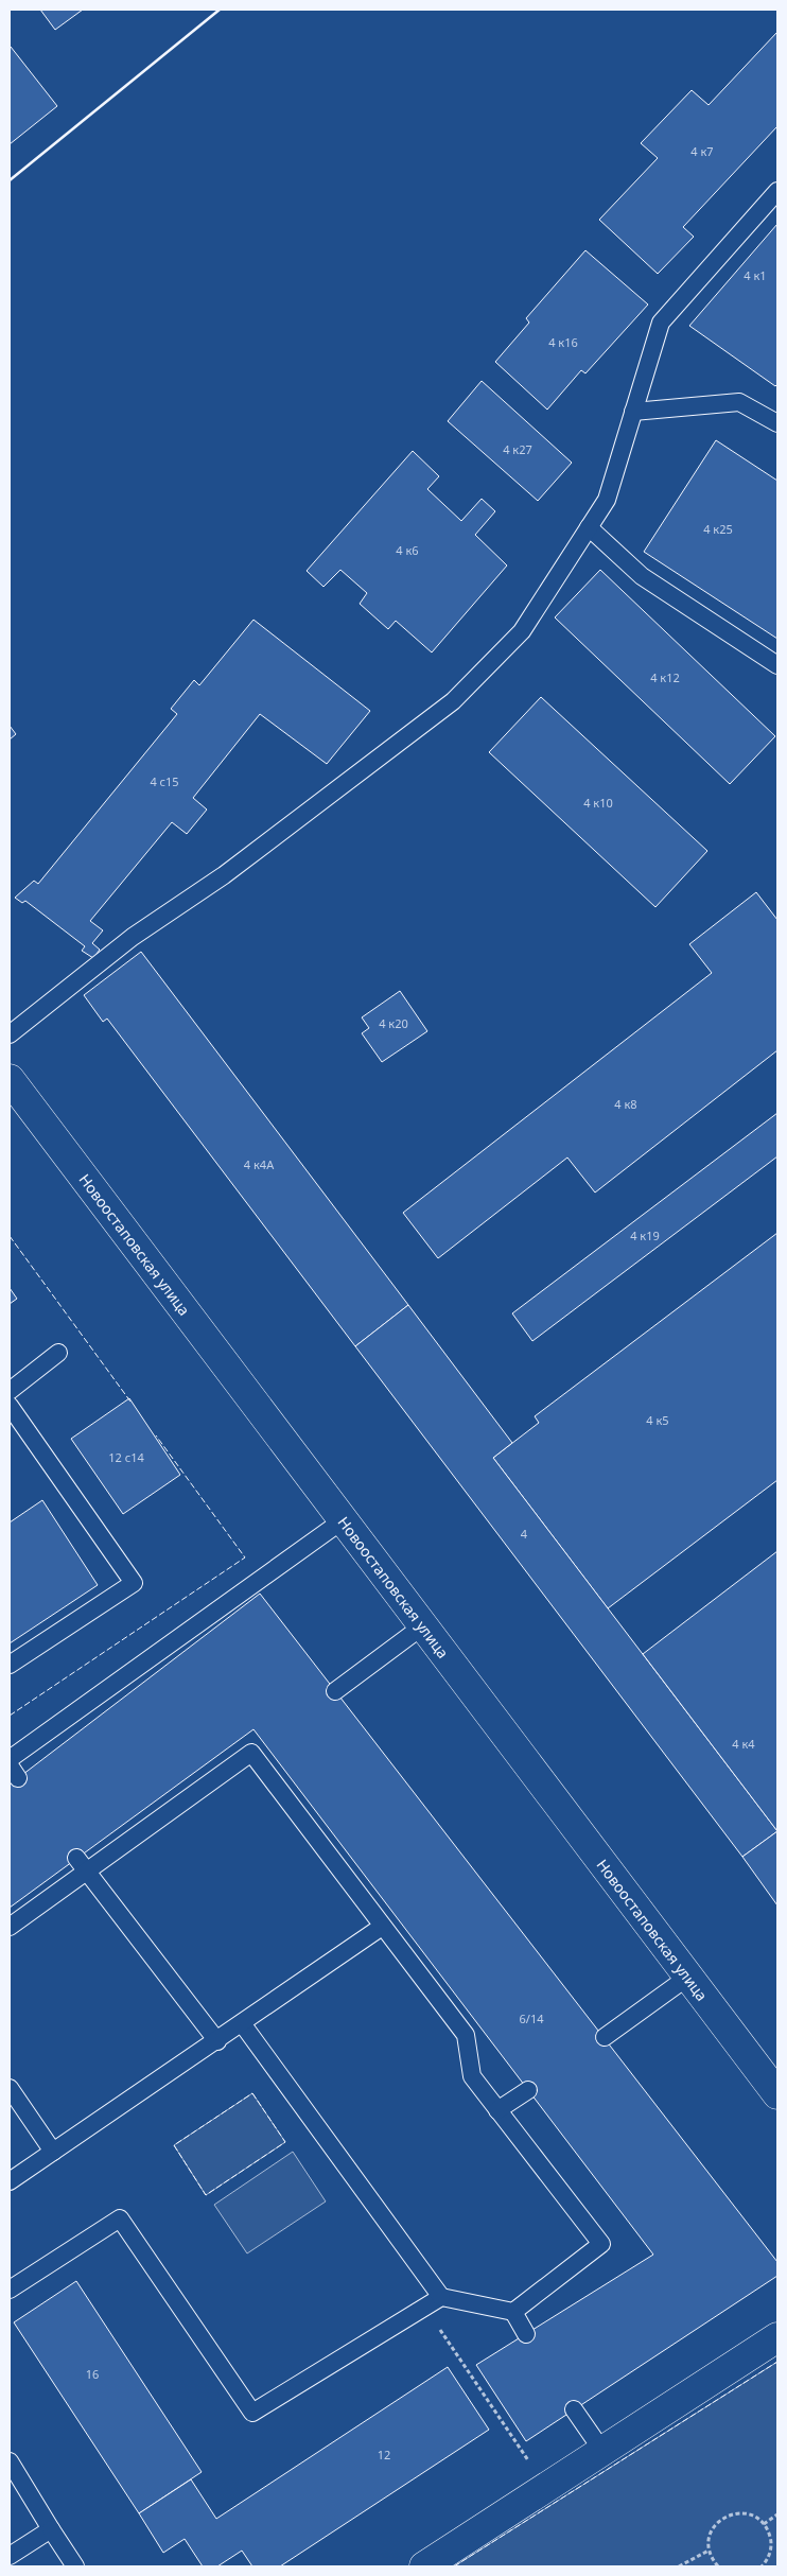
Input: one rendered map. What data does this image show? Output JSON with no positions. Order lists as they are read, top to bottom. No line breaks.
{"streets":{"main road":["Новоостаповская улица"]},"house_numbers":["4 к7","4 к1","4 к16","4 к27","4 к25","4 к6","4 к12","4 с15","4 к10","4 к20","4 к8","4 к4А","4 к19","4 к5","12 с14","4","4 к4","6/14","16","12"]}
